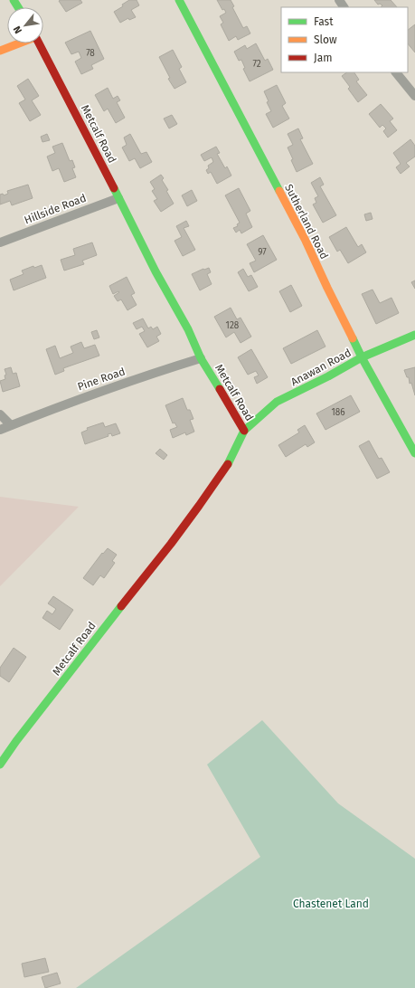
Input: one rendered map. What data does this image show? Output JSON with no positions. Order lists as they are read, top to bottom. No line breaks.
{"streets":{"street":["Metcalf Road","Hillside Road","Sutherland Road","Anawan Road","Pine Road"]},"crossings":[["Metcalf Road","Hillside Road"],["Metcalf Road","Anawan Road"],["Metcalf Road","Pine Road"],["Sutherland Road","Anawan Road"]],"parks":["Chastenet Land"],"house_numbers":["78","72","97","128","186"],"legend":["Fast","Slow","Jam"],"north":"bottom left"}
